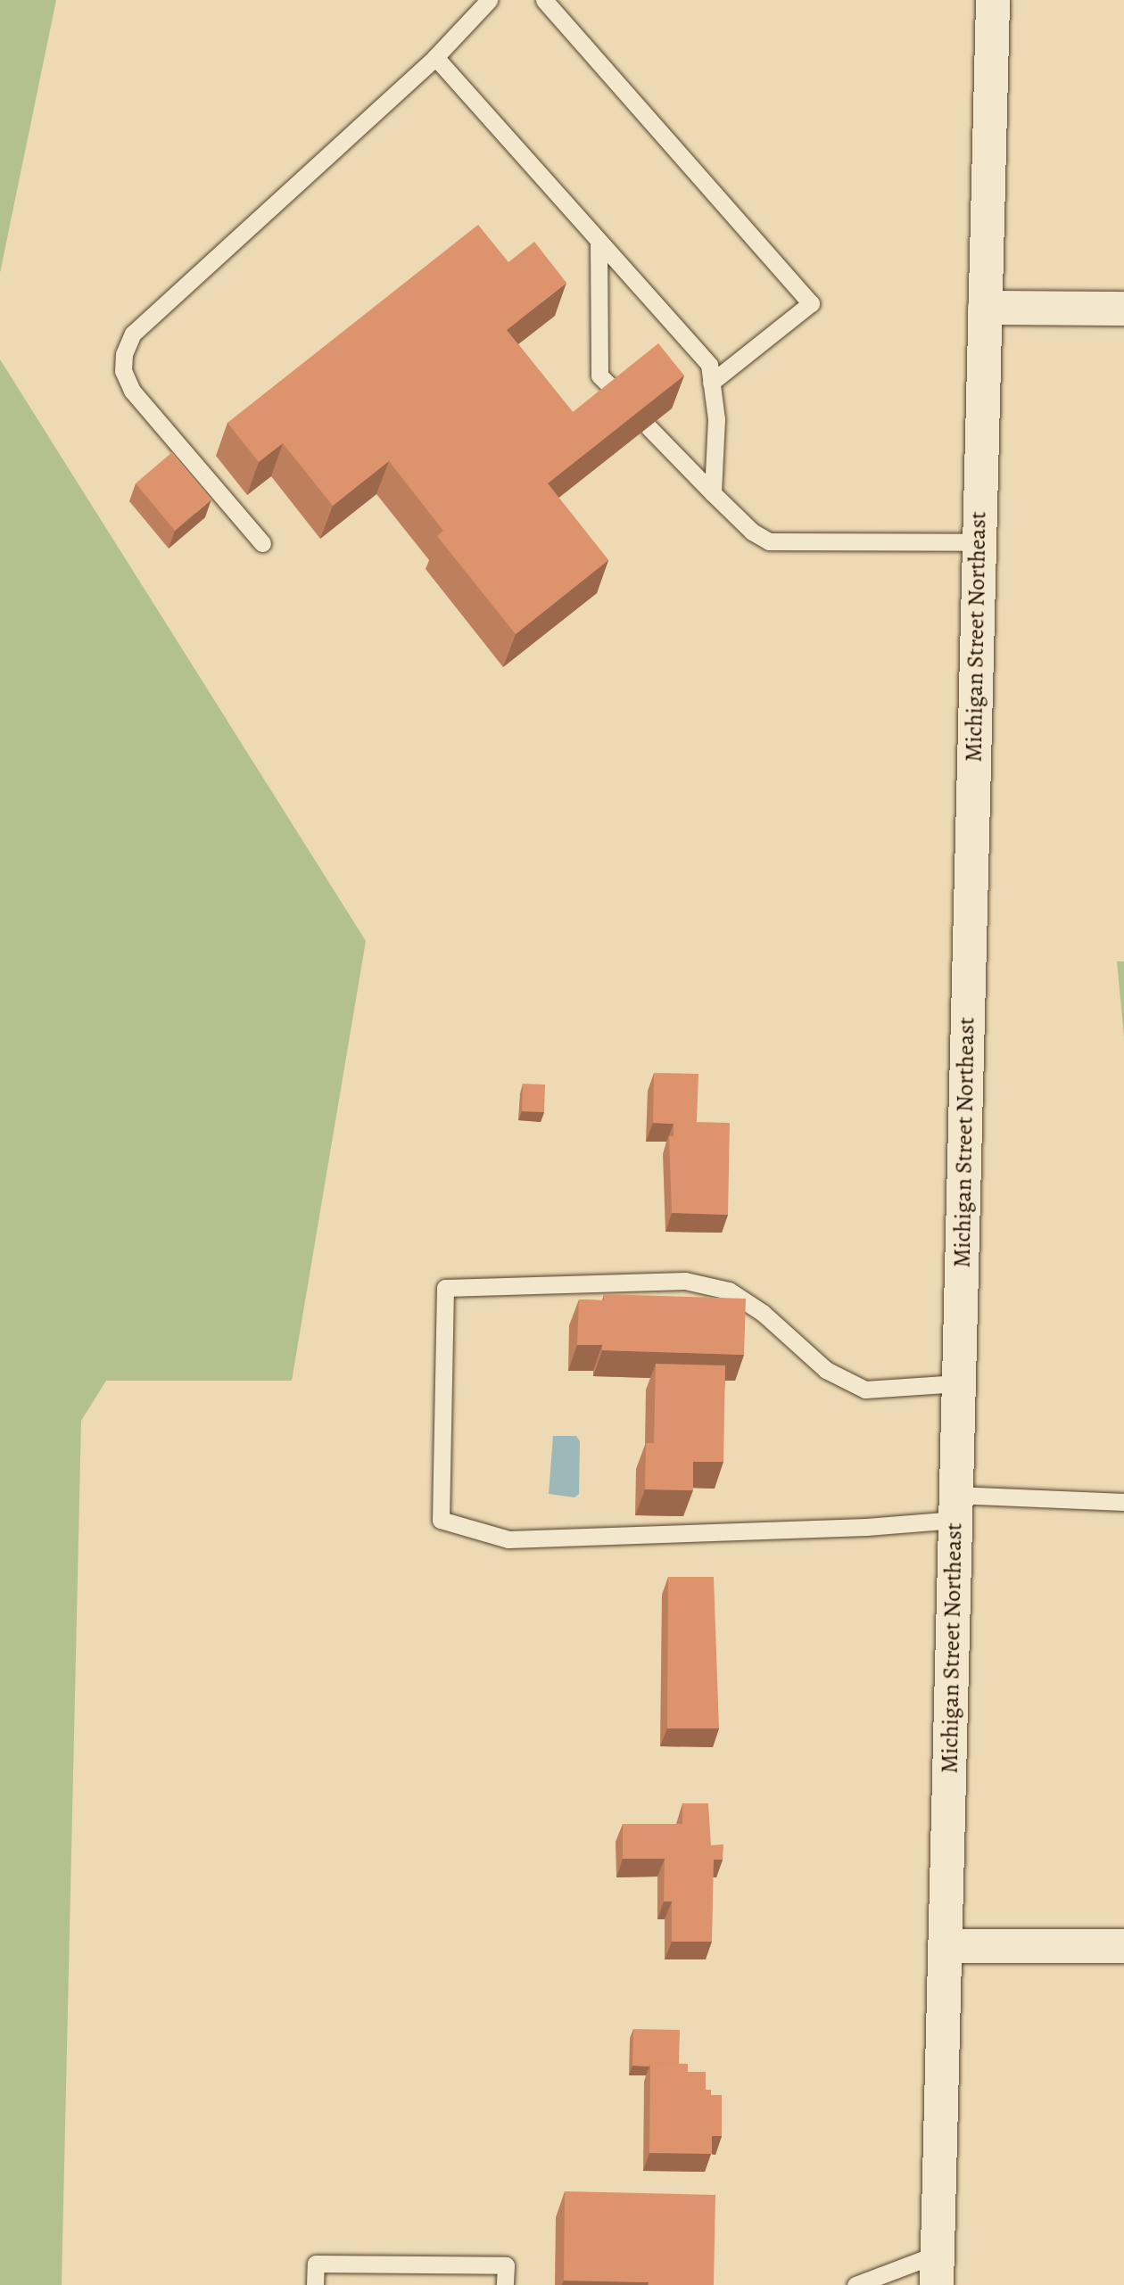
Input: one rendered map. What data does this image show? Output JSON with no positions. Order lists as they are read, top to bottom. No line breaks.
{"streets":{"main road":["Michigan Street Northeast"]}}
